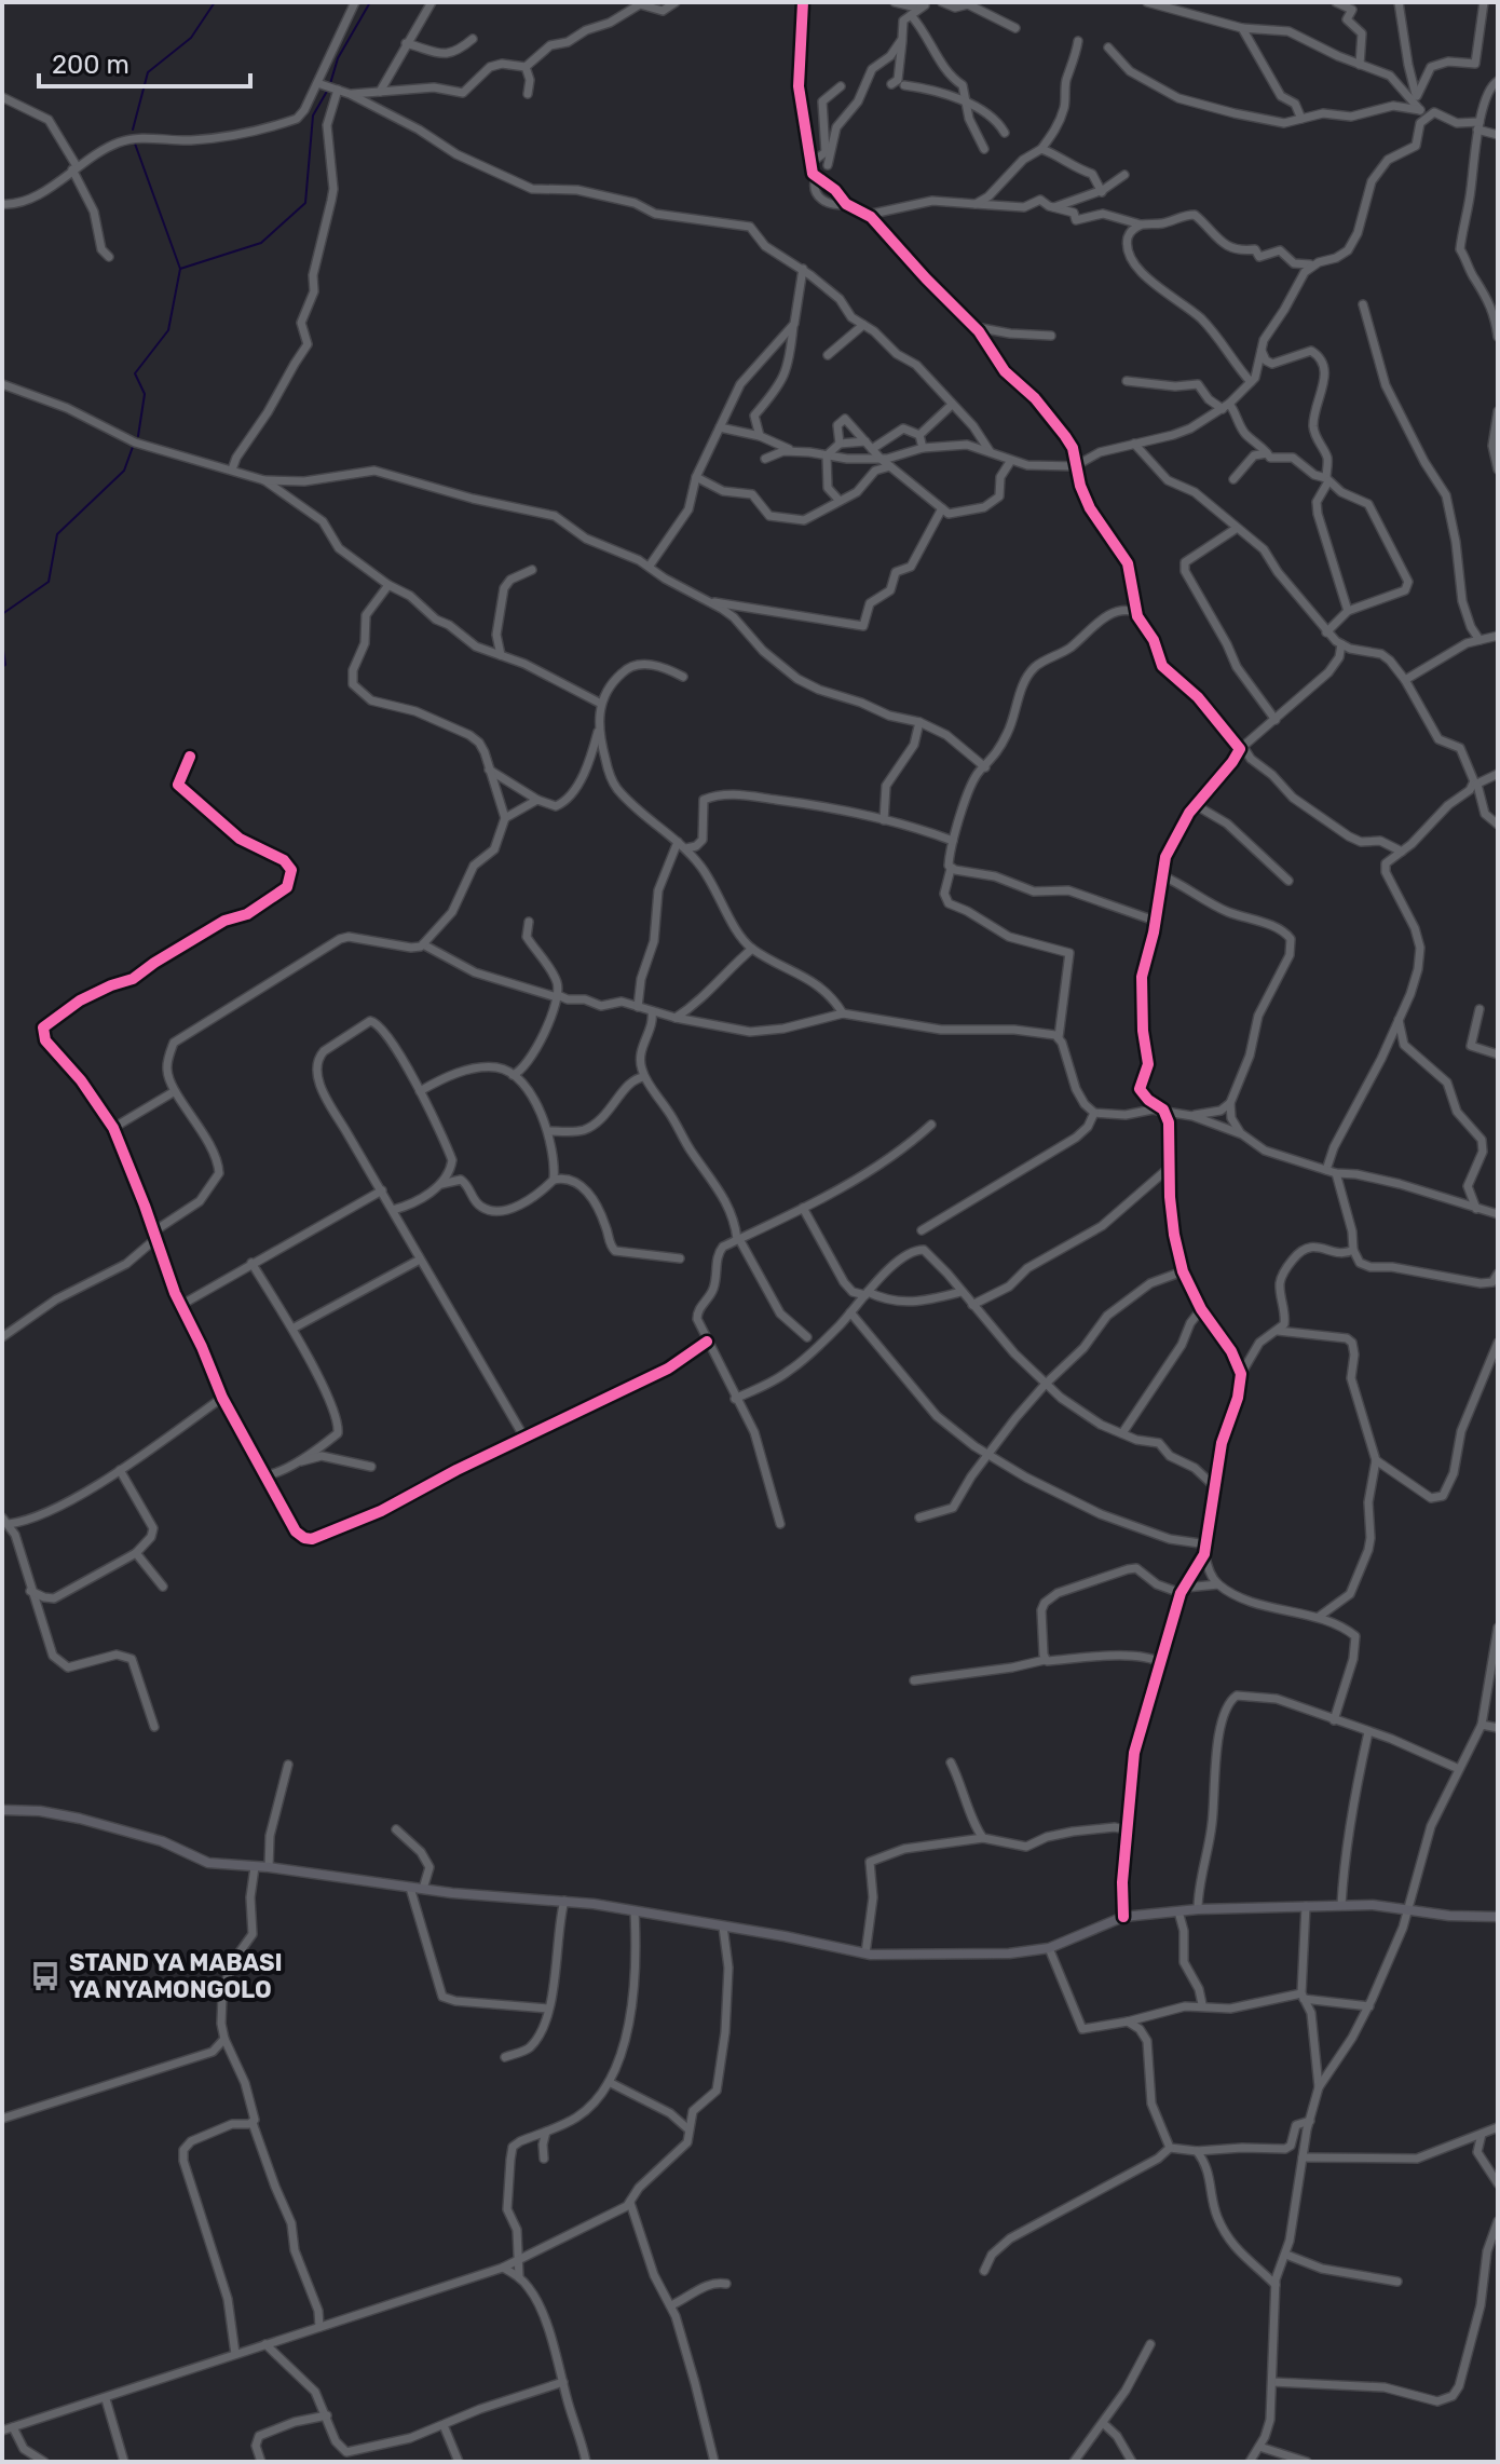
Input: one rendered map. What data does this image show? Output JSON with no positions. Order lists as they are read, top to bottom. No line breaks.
{"places":{"bus stop":["STAND YA MABASI YA NYAMONGOLO"]},"scale_bar":"200 m"}
